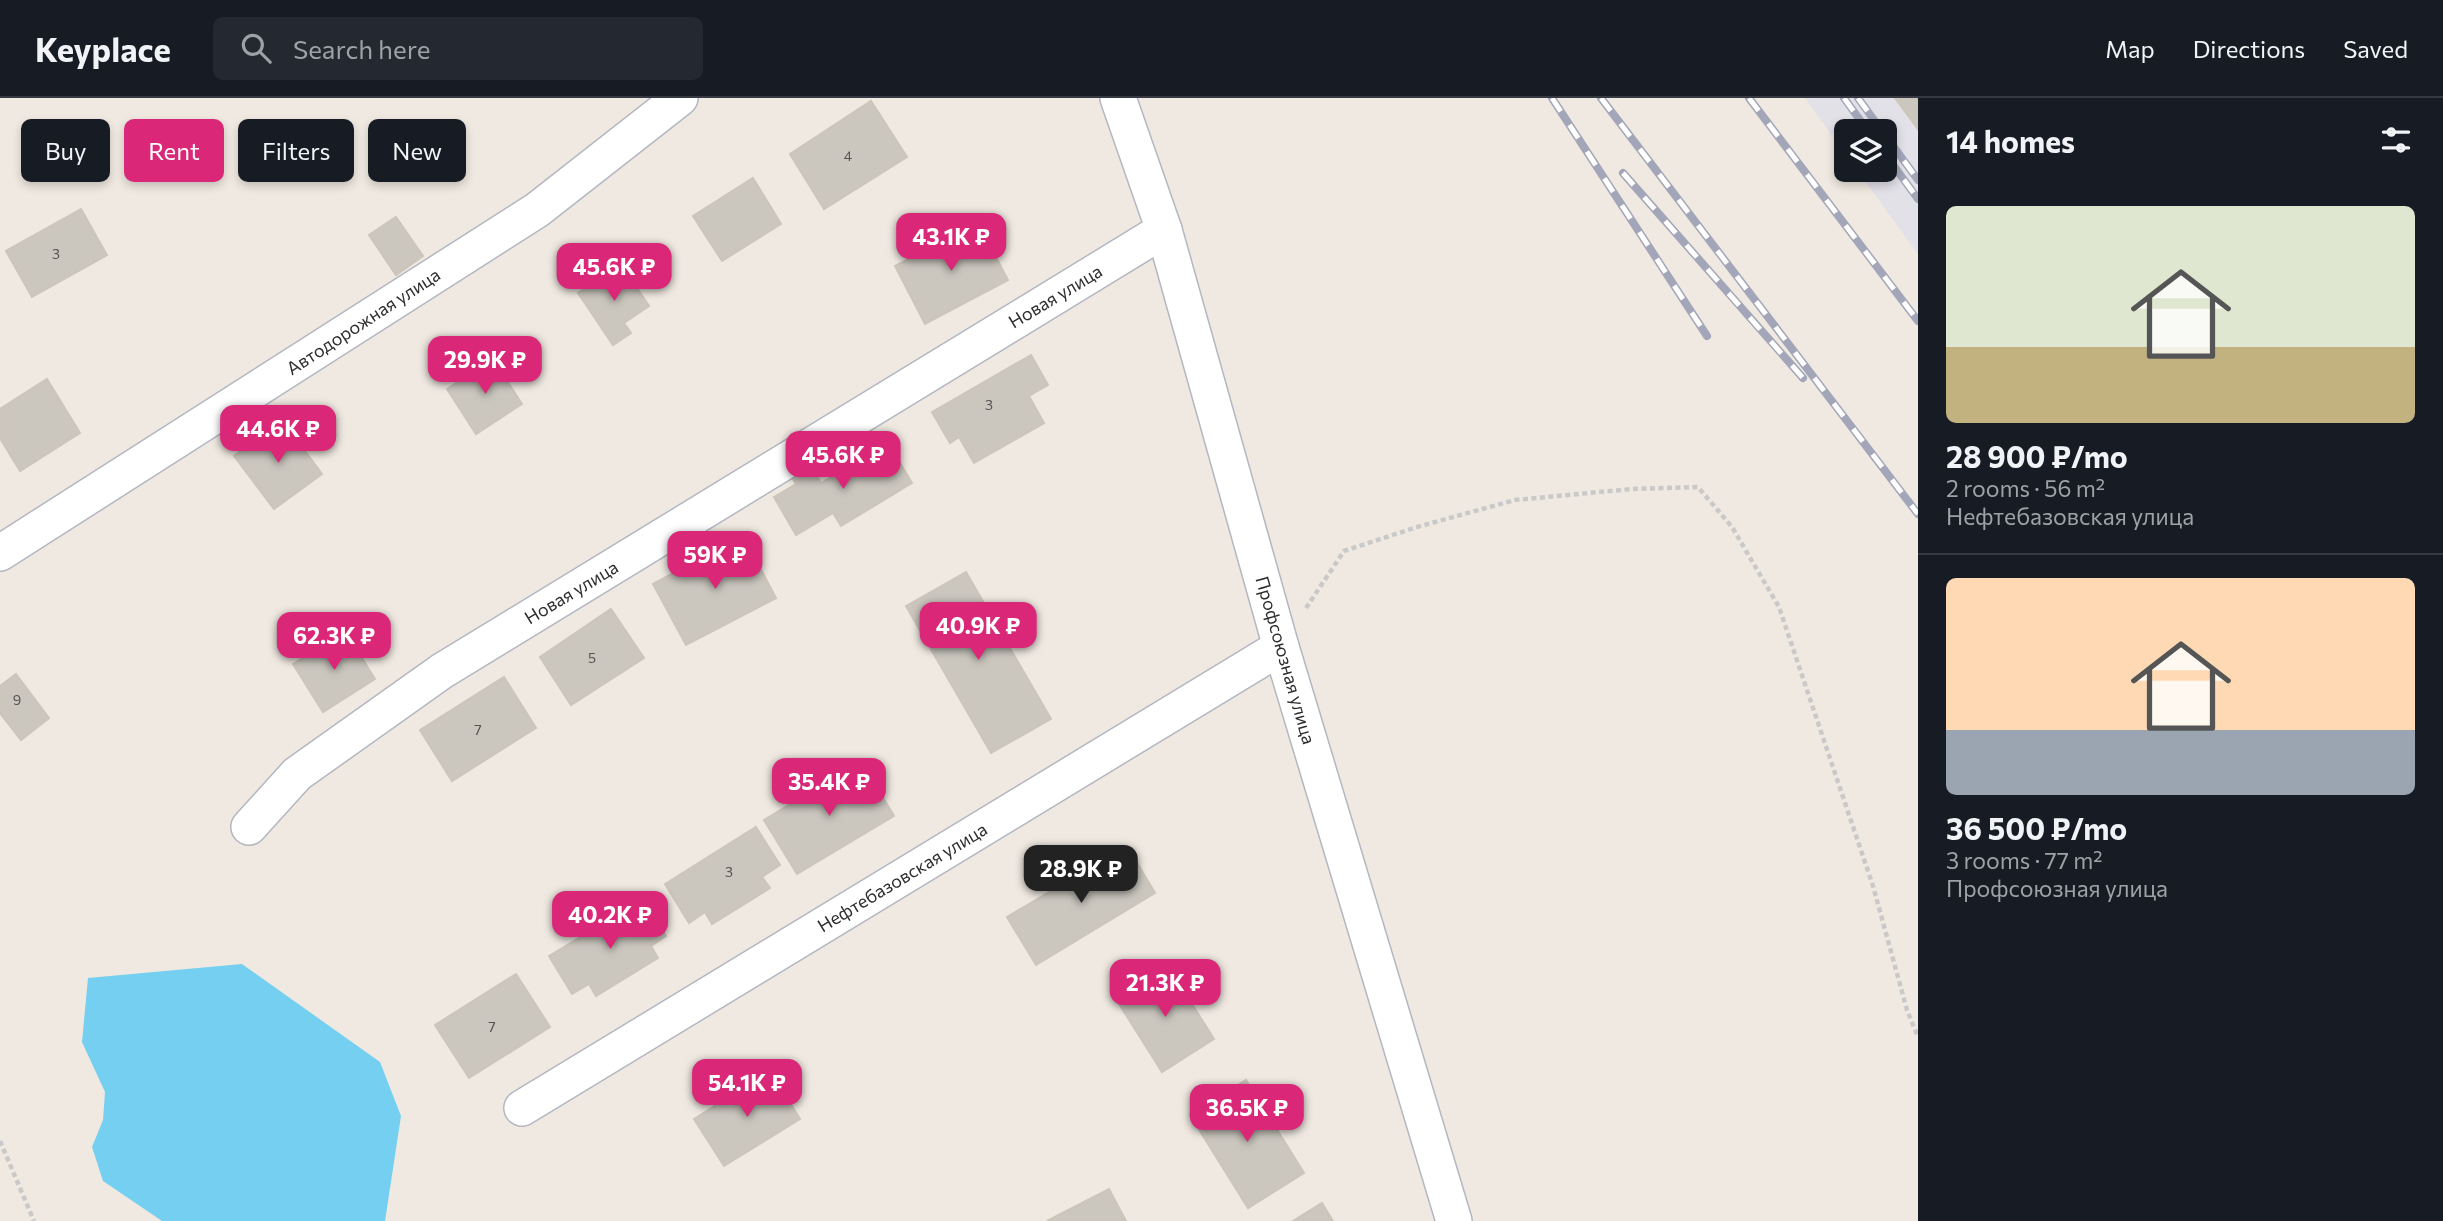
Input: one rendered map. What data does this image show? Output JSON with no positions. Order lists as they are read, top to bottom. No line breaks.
{"streets":{"street":["Новая улица","Автодорожная улица","Профсоюзная улица","Нефтебазовская улица"]},"crossings":[["Новая улица","Профсоюзная улица"],["Профсоюзная улица","Нефтебазовская улица"]],"house_numbers":["4","3","3","5","9","7","3","7"],"page":{"header":"Keyplace","search":"Search here","nav":["Map","Directions","Saved"],"heading":"14 homes","chip":["Buy","Rent","Filters","New"],"list":[{"name":"28 900 ₽/mo","note":"2 rooms · 56 m² · Нефтебазовская улица"},{"name":"36 500 ₽/mo","note":"3 rooms · 77 m² · Профсоюзная улица"}],"price":["43.1K ₽","45.6K ₽","29.9K ₽","44.6K ₽","45.6K ₽","59K ₽","40.9K ₽","62.3K ₽","35.4K ₽","28.9K ₽","40.2K ₽","21.3K ₽","54.1K ₽","36.5K ₽"]}}
